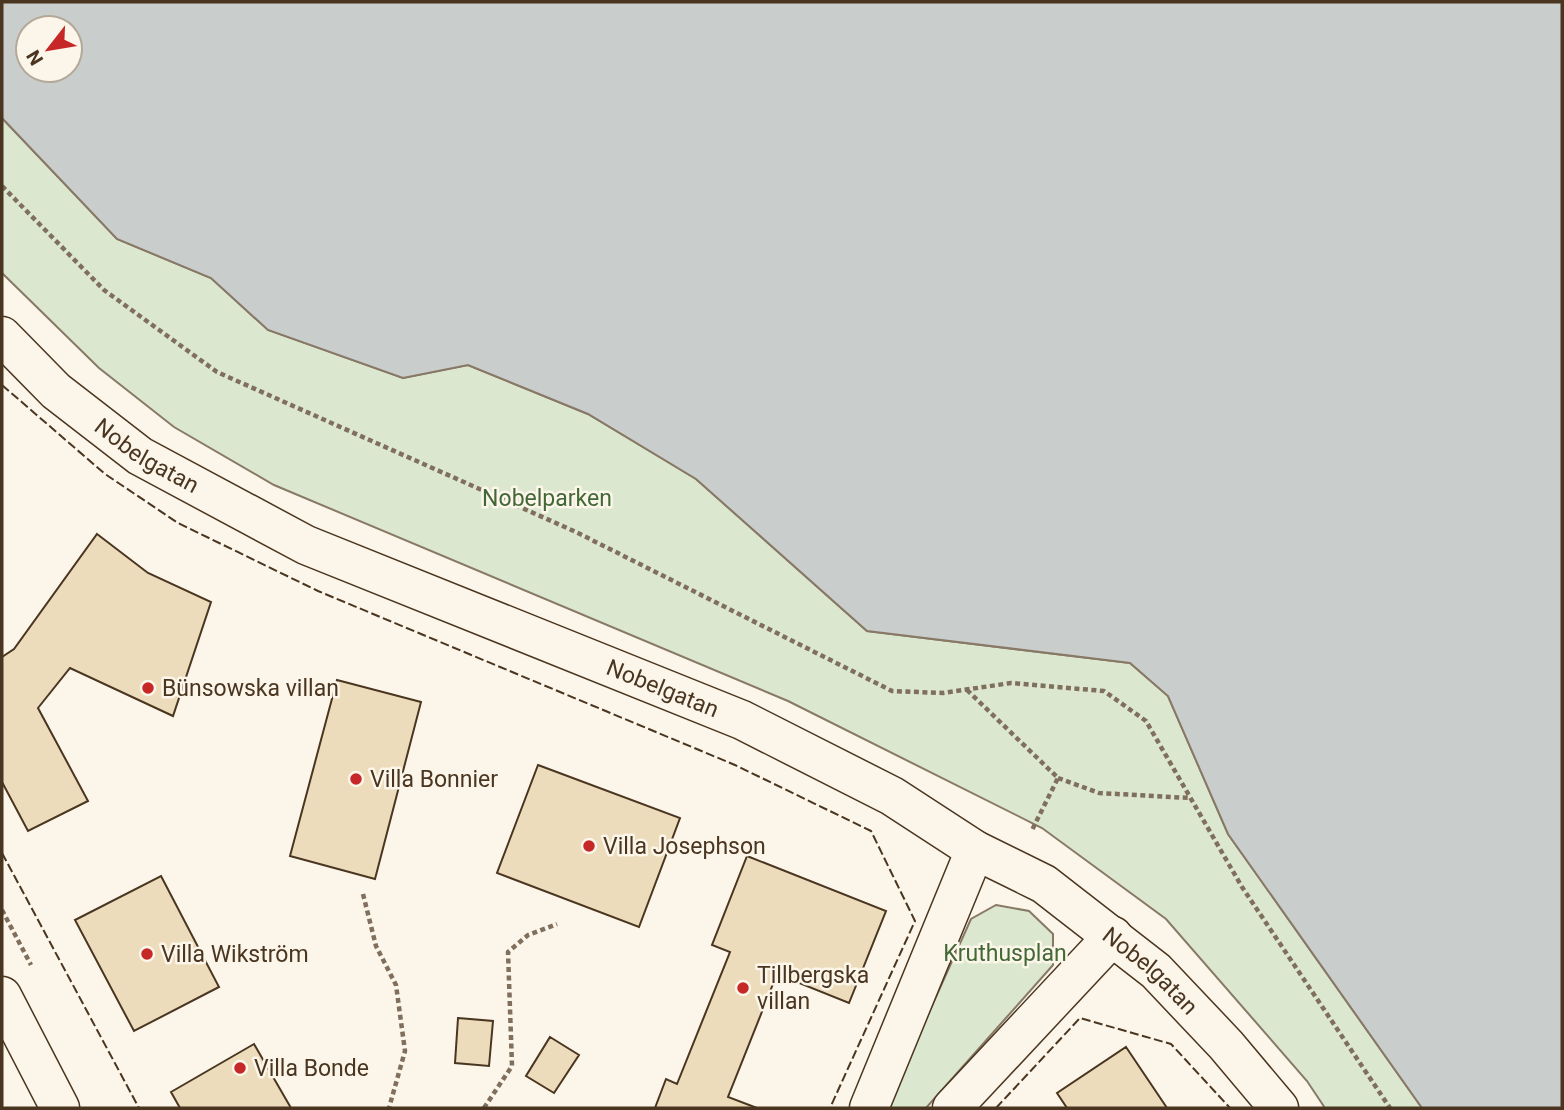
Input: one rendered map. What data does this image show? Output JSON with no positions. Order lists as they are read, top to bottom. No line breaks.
{"streets":{"street":["Nobelgatan"]},"parks":["Nobelparken","Kruthusplan"],"places":["Bünsowska villan","Villa Bonnier","Villa Josephson","Villa Wikström","Tillbergska villan","Villa Bonde"],"north":"bottom left"}
